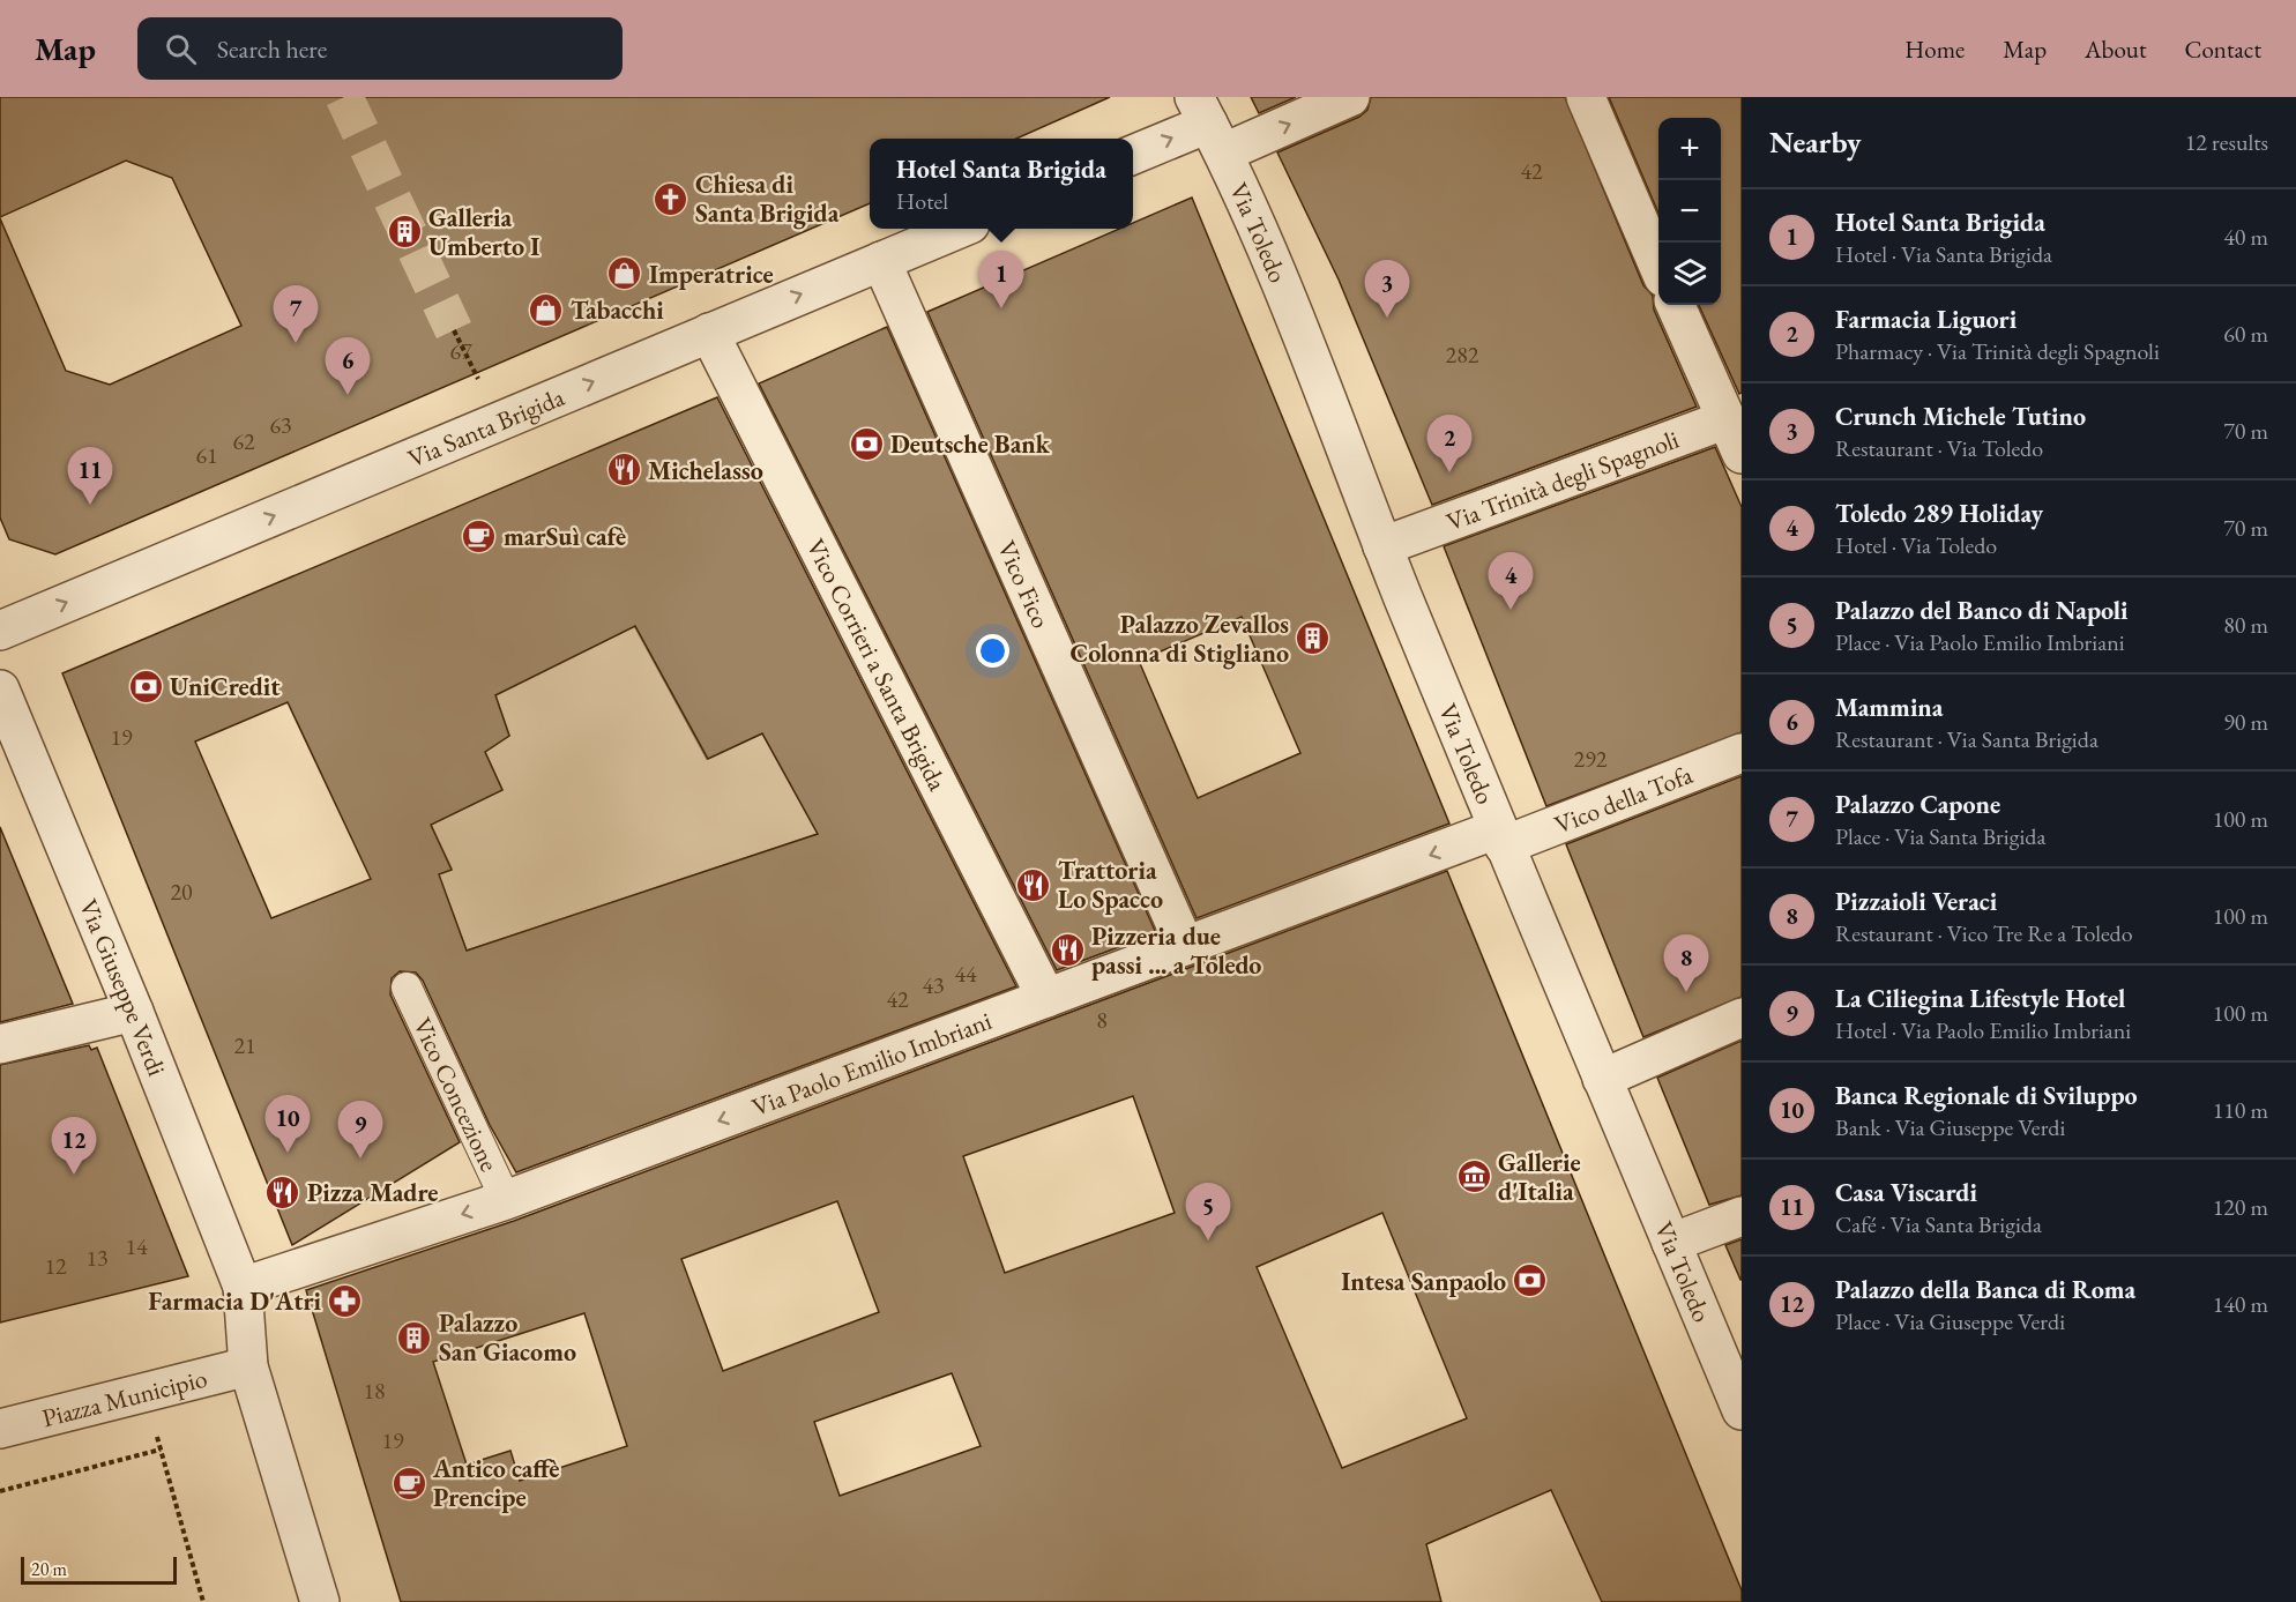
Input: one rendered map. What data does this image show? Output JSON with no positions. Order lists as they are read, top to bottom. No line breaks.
{"streets":{"street":["Via Toledo","Via Santa Brigida","Via Trinità degli Spagnoli","Vico Fico","Vico Corrieri a Santa Brigida","Vico della Tofa","Via Giuseppe Verdi","Via Paolo Emilio Imbriani","Piazza Municipio"],"lane":["Vico Concezione"]},"crossings":[["Via Toledo","Via Trinità degli Spagnoli"],["Via Toledo","Vico della Tofa"],["Via Toledo","Via Paolo Emilio Imbriani"],["Via Santa Brigida","Vico Fico"],["Via Santa Brigida","Vico Corrieri a Santa Brigida"],["Vico Fico","Via Paolo Emilio Imbriani"],["Vico Corrieri a Santa Brigida","Via Paolo Emilio Imbriani"],["Vico della Tofa","Via Paolo Emilio Imbriani"],["Via Giuseppe Verdi","Via Paolo Emilio Imbriani"],["Via Paolo Emilio Imbriani","Vico Concezione"]],"one_way":["Via Santa Brigida","Via Paolo Emilio Imbriani"],"places":{"church":["Chiesa di Santa Brigida"],"building":["Galleria Umberto I","Palazzo Zevallos Colonna di Stigliano","Palazzo San Giacomo"],"shop":["Imperatrice","Tabacchi"],"bank":["Deutsche Bank","UniCredit","Intesa Sanpaolo"],"restaurant":["Michelasso","Trattoria Lo Spacco","Pizzeria due passi ... a Toledo","Pizza Madre"],"cafe":["marSuì cafè","Antico caffè Prencipe"],"museum":["Gallerie d'Italia"],"pharmacy":["Farmacia D'Atri"]},"house_numbers":["42","67","282","63","62","61","19","292","20","44","43","42","8","21","14","13","12","18","19"],"scale_bar":"20 m","page":{"header":"Map","search":"Search here","nav":["Home","Map","About","Contact"],"heading":["Nearby","12 results"],"map_buttons":["+","−"],"popup":["Hotel Santa Brigida","Hotel"],"list":[{"mark":"1","name":"Hotel Santa Brigida","note":"Hotel · Via Santa Brigida","value":"40 m"},{"mark":"2","name":"Farmacia Liguori","note":"Pharmacy · Via Trinità degli Spagnoli","value":"60 m"},{"mark":"3","name":"Crunch Michele Tutino","note":"Restaurant · Via Toledo","value":"70 m"},{"mark":"4","name":"Toledo 289 Holiday","note":"Hotel · Via Toledo","value":"70 m"},{"mark":"5","name":"Palazzo del Banco di Napoli","note":"Place · Via Paolo Emilio Imbriani","value":"80 m"},{"mark":"6","name":"Mammina","note":"Restaurant · Via Santa Brigida","value":"90 m"},{"mark":"7","name":"Palazzo Capone","note":"Place · Via Santa Brigida","value":"100 m"},{"mark":"8","name":"Pizzaioli Veraci","note":"Restaurant · Vico Tre Re a Toledo","value":"100 m"},{"mark":"9","name":"La Ciliegina Lifestyle Hotel","note":"Hotel · Via Paolo Emilio Imbriani","value":"100 m"},{"mark":"10","name":"Banca Regionale di Sviluppo","note":"Bank · Via Giuseppe Verdi","value":"110 m"},{"mark":"11","name":"Casa Viscardi","note":"Café · Via Santa Brigida","value":"120 m"},{"mark":"12","name":"Palazzo della Banca di Roma","note":"Place · Via Giuseppe Verdi","value":"140 m"}],"pins":["1","3","7","6","2","11","4","8","10","9","12","5"],"scale":"20 m"}}
